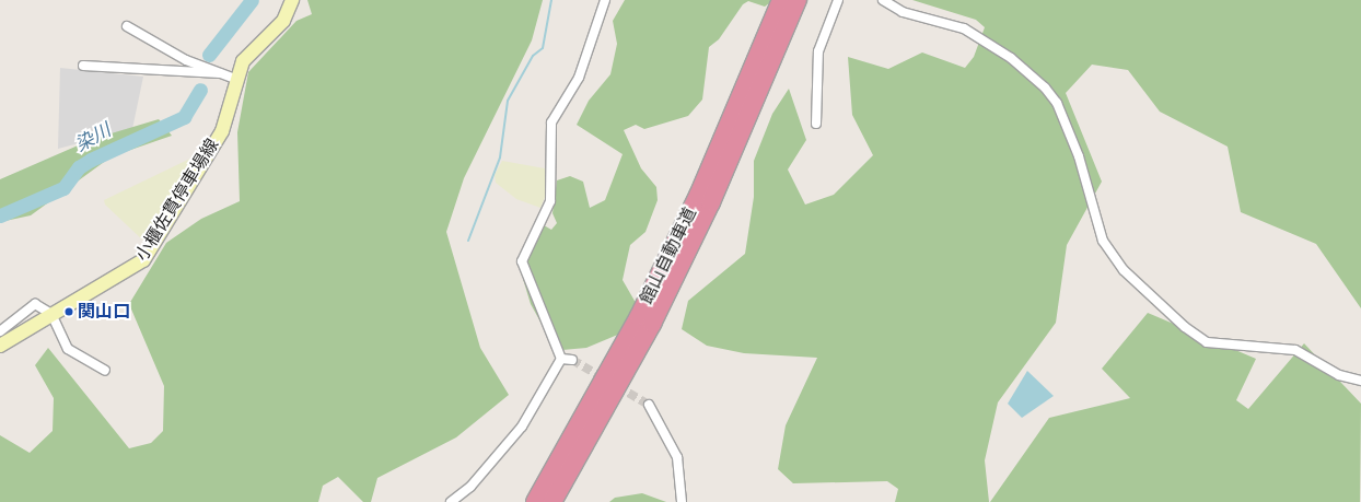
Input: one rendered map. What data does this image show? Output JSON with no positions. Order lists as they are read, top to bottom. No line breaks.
{"streets":{"highway":["館山自動車道"],"main road":["小櫃佐貫停車場線"]},"water":["染川"],"places":["関山口"]}
